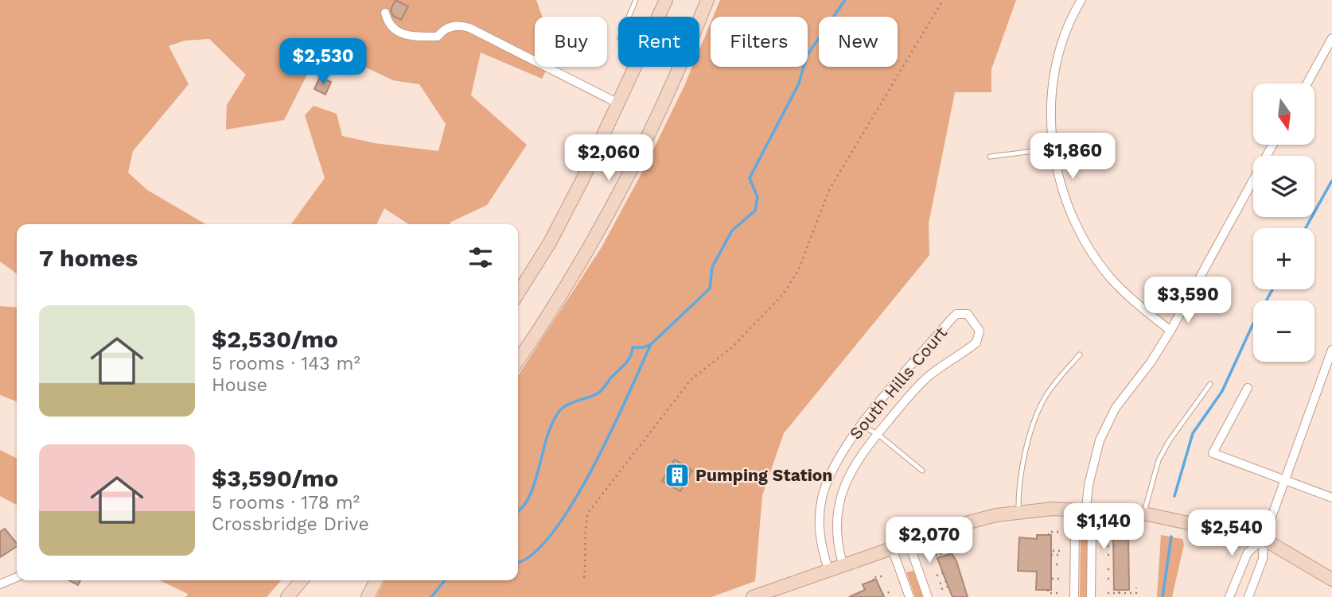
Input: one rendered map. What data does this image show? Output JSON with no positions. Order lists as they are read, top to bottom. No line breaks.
{"streets":{"street":["South Hills Court"]},"places":{"building":["Pumping Station"]},"north":"bottom","page":{"chip":["Buy","Rent","Filters","New"],"price":["$2,530","$1,860","$2,060","$3,590","$1,140","$2,540","$2,070"],"map_buttons":["+","−"],"heading":"7 homes","list":[{"name":"$2,530/mo","note":"5 rooms · 143 m² · House"},{"name":"$3,590/mo","note":"5 rooms · 178 m² · Crossbridge Drive"}]}}
